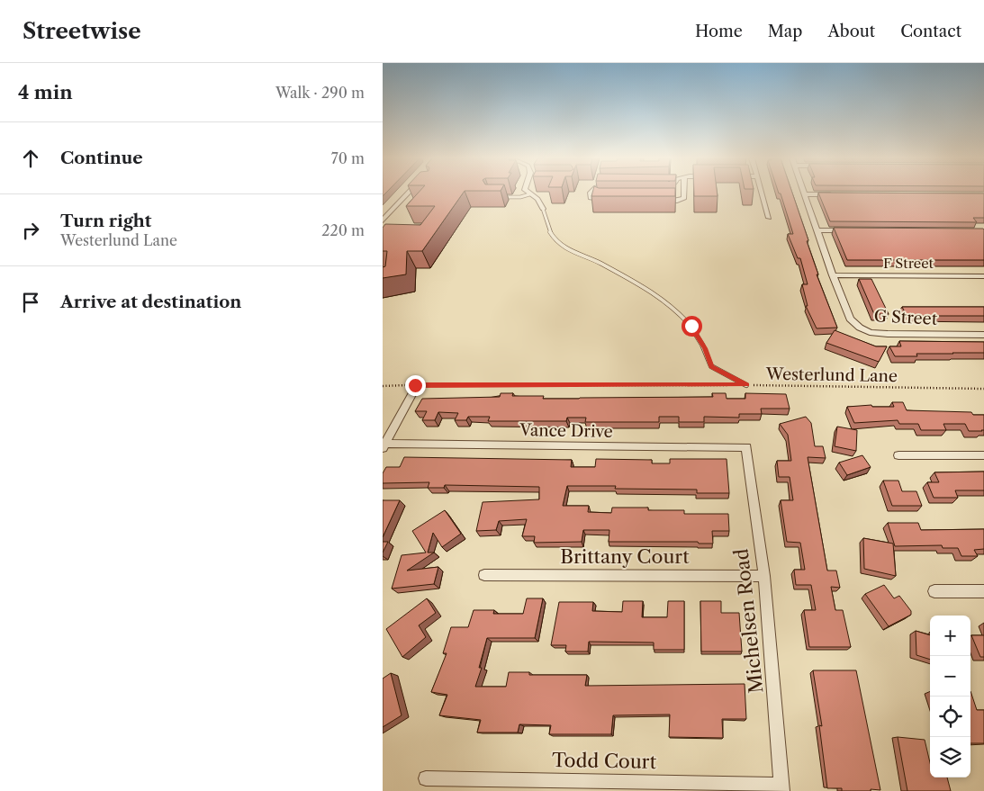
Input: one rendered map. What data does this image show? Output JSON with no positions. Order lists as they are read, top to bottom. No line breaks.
{"streets":{"street":["F Street","G Street","Vance Drive","Brittany Court","Michelsen Road","Todd Court"],"path":["Westerlund Lane"]},"crossings":[["F Street","G Street"],["Vance Drive","Michelsen Road"],["Brittany Court","Michelsen Road"],["Michelsen Road","Todd Court"]],"page":{"header":"Streetwise","nav":["Home","Map","About","Contact"],"heading":["4 min","Walk · 290 m"],"list":[["Continue","70 m"],["Turn right","Westerlund Lane","220 m"],"Arrive at destination"],"map_buttons":["+","−"]}}
